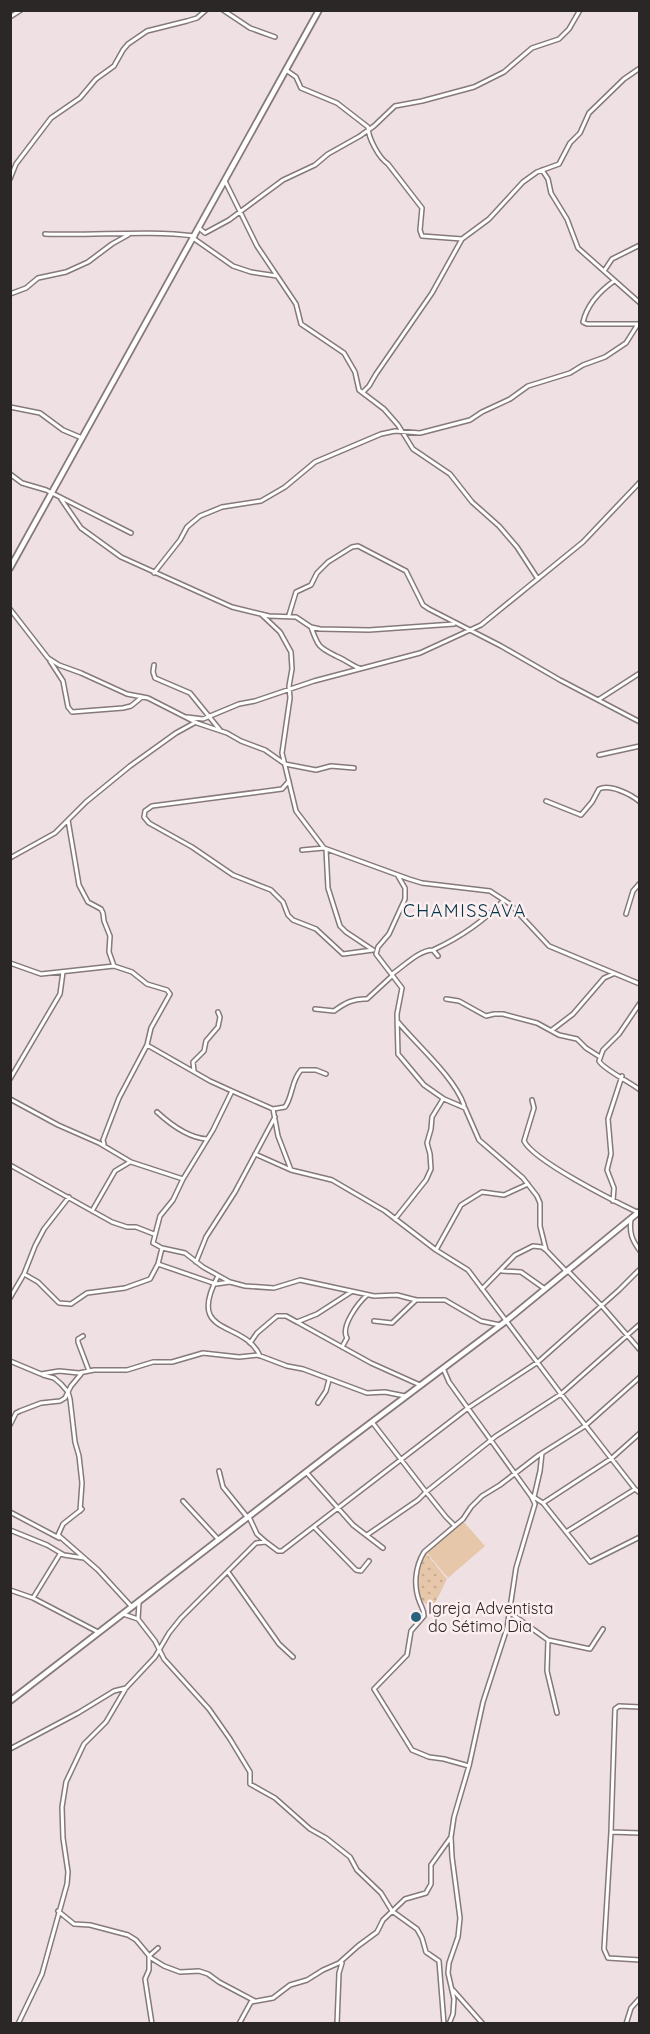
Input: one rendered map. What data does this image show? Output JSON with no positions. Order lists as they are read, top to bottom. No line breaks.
{"districts":["CHAMISSAVA"],"places":["Igreja Adventista do Sétimo Dia"]}
